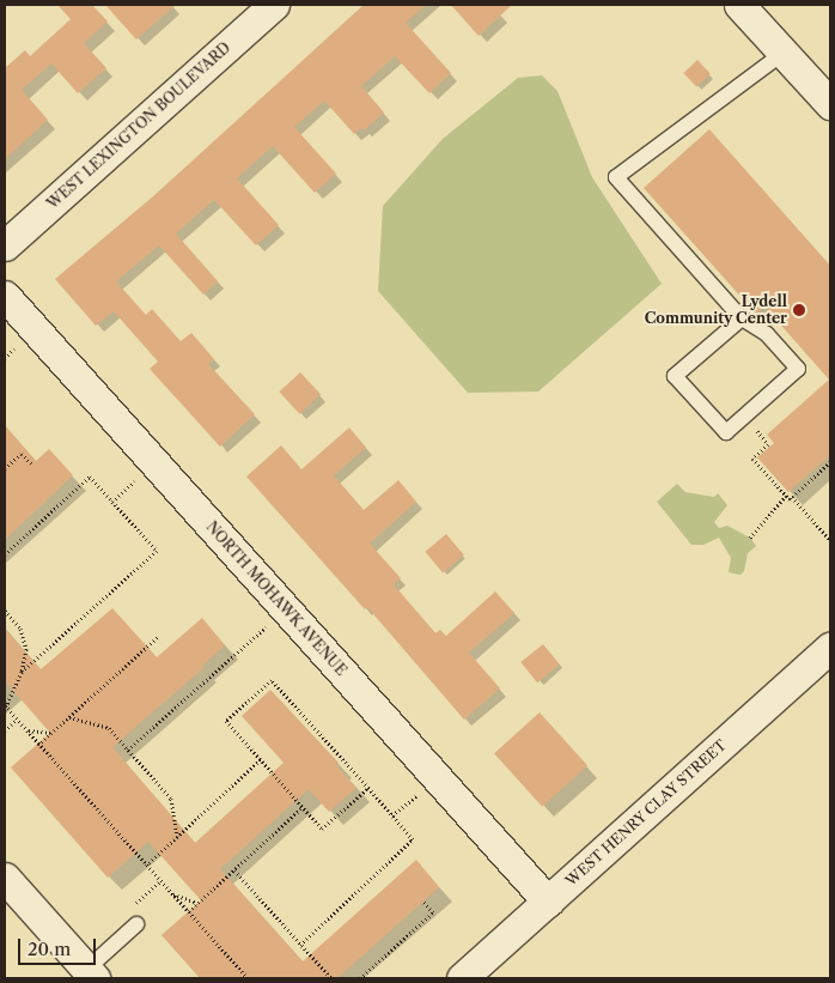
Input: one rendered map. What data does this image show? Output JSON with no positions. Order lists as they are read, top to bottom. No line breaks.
{"streets":{"street":["WEST LEXINGTON BOULEVARD","NORTH MOHAWK AVENUE","WEST HENRY CLAY STREET"]},"crossings":[["NORTH MOHAWK AVENUE","WEST HENRY CLAY STREET"]],"places":["Lydell Community Center"],"scale_bar":"20 m"}
